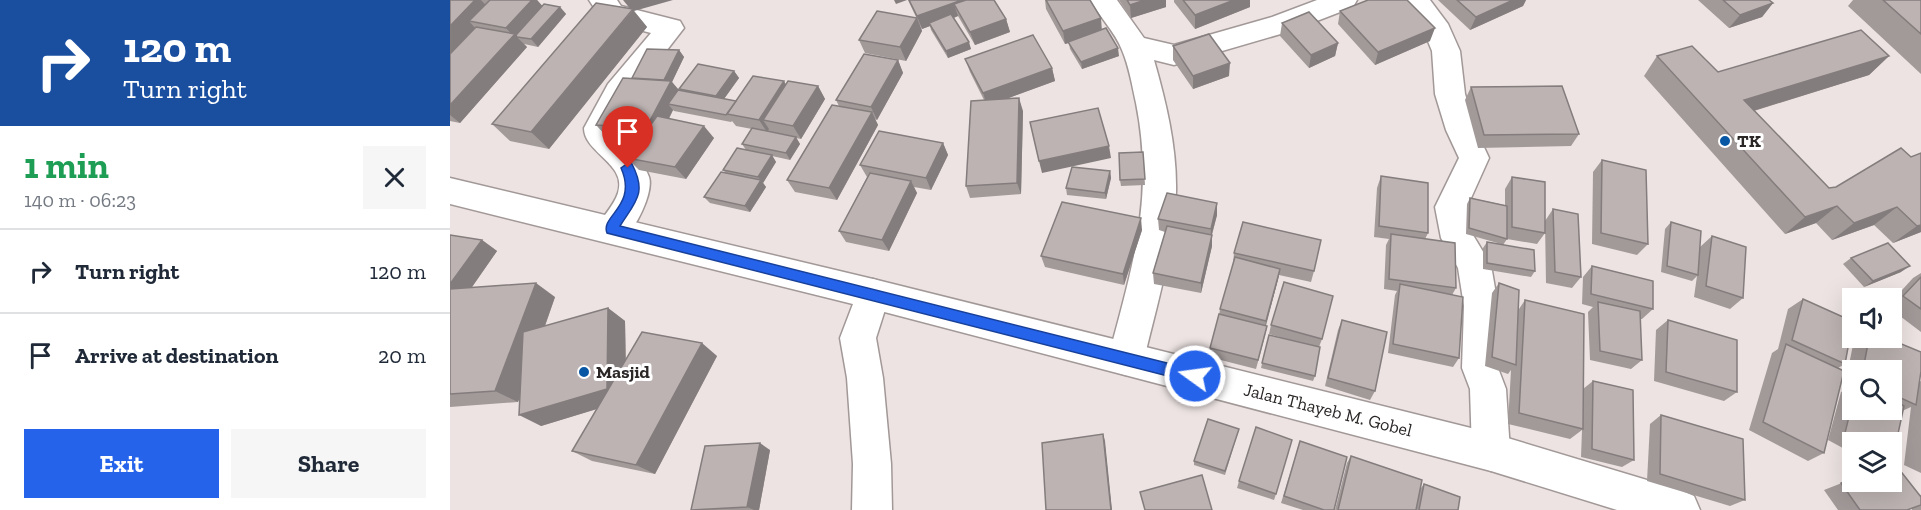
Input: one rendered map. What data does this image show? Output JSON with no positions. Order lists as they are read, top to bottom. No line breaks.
{"streets":{"main road":["Jalan Thayeb M. Gobel"]},"places":["TK","Masjid"],"page":{"turn":["120 m","Turn right"],"heading":["1 min","140 m · 06:23"],"list":[{"name":"Turn right","value":"120 m"},{"name":"Arrive at destination","value":"20 m"}],"buttons":["Exit","Share"]}}
